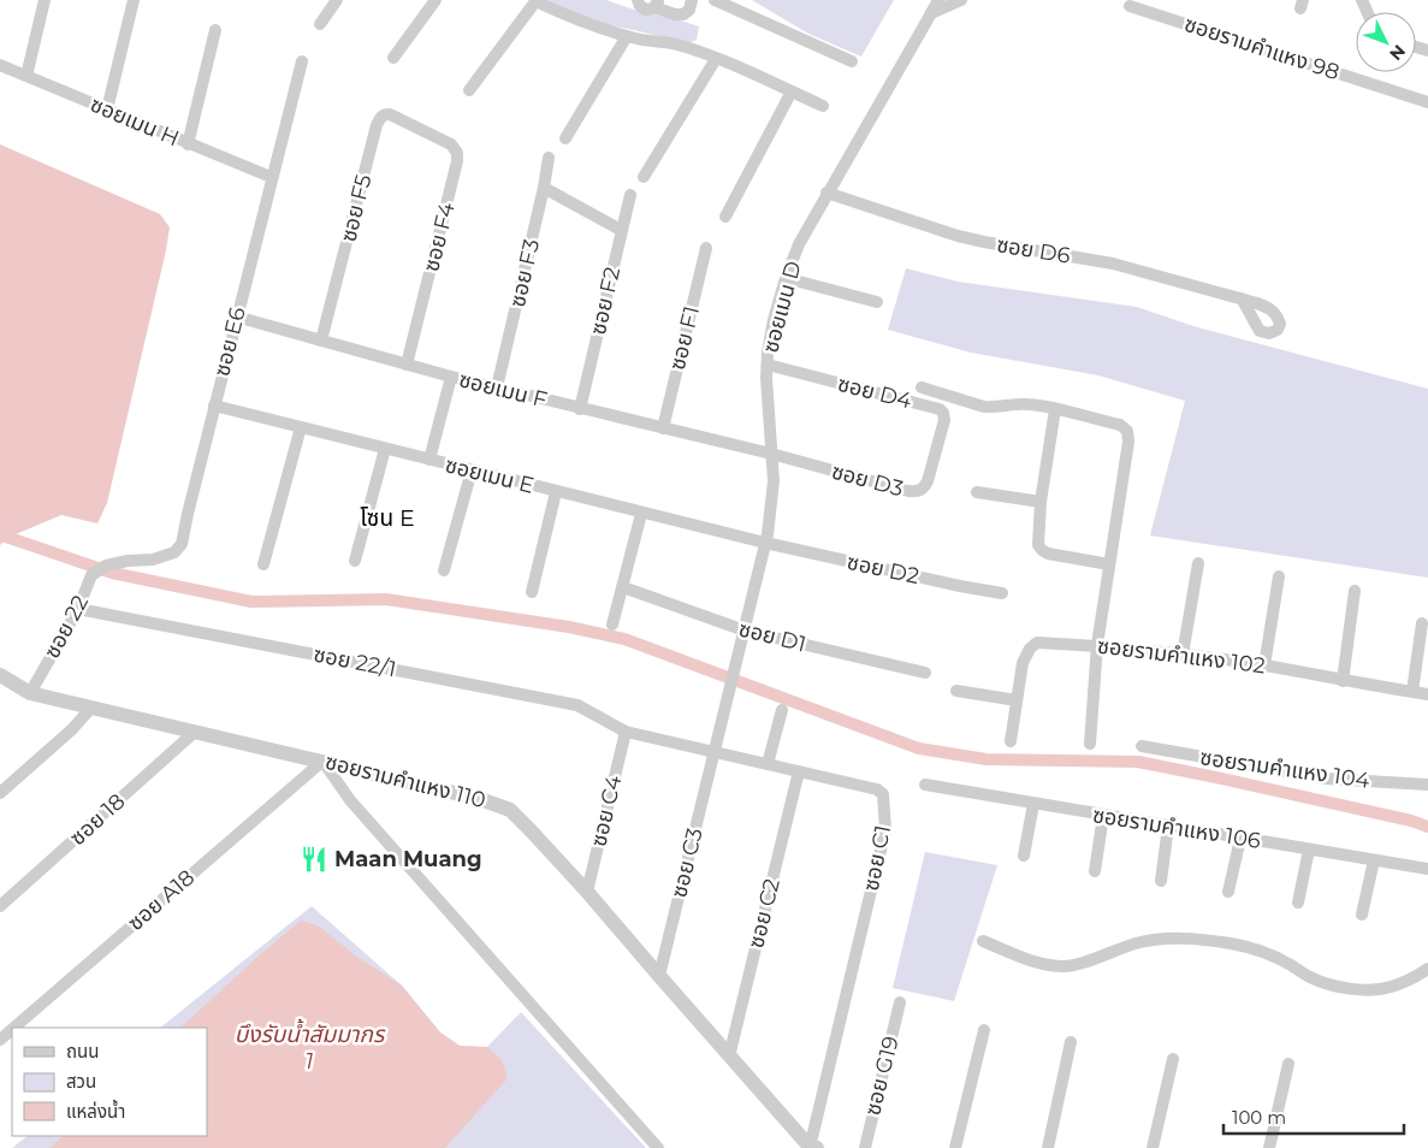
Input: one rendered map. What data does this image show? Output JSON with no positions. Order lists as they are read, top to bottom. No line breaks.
{"streets":{"street":["ซอยรามคําแหง 98","ซอยเมน H","ซอย F5","ซอย F4","ซอย D6","ซอย F3","ซอย F2","ซอยเมน D","ซอย F1","ซอย E6","ซอยเมน F","ซอย D4","ซอยเมน E","ซอย D3","ซอย D2","ซอย 22","ซอย D1","ซอยรามคําแหง 102","ซอย 22/1","ซอยรามคําแหง 104","ซอยรามคำแหง 110","ซอย C4","ซอย 18","ซอยรามคําแหง 106","ซอย C1","ซอย C3","ซอย A18","ซอย C2","ซอย G19"]},"crossings":[["ซอยเมน H","ซอย E6"],["ซอย F5","ซอย F4"],["ซอย F5","ซอยเมน F"],["ซอย F4","ซอยเมน F"],["ซอย D6","ซอยเมน D"],["ซอย F3","ซอยเมน F"],["ซอย F2","ซอยเมน F"],["ซอยเมน D","ซอยเมน F"],["ซอยเมน D","ซอย D4"],["ซอยเมน D","ซอยเมน E"],["ซอยเมน D","ซอย D3"],["ซอยเมน D","ซอย D2"],["ซอยเมน D","ซอย D1"],["ซอยเมน D","ซอย C3"],["ซอย F1","ซอยเมน F"],["ซอย E6","ซอยเมน F"],["ซอย E6","ซอยเมน E"],["ซอย E6","ซอย 22"],["ซอยเมน F","ซอย D3"],["ซอย D4","ซอย D3"],["ซอยเมน E","ซอย D2"],["ซอย 22","ซอย 22/1"],["ซอย 22","ซอยรามคำแหง 110"],["ซอย 22/1","ซอย C4"],["ซอย 22/1","ซอย C1"],["ซอยรามคำแหง 110","ซอย C4"],["ซอยรามคำแหง 110","ซอย 18"],["ซอยรามคำแหง 110","ซอย C1"],["ซอยรามคำแหง 110","ซอย C3"],["ซอยรามคำแหง 110","ซอย A18"],["ซอยรามคำแหง 110","ซอย C2"],["ซอย C4","ซอย C1"],["ซอย C1","ซอย C3"],["ซอย C1","ซอย C2"]],"districts":["โซน E"],"water":["บึงรับน้ำสัมมากร 1"],"places":{"restaurant":["Maan Muang"]},"legend":["ถนน","สวน","แหล่งน้ำ"],"scale_bar":"100 m","north":"bottom right"}
